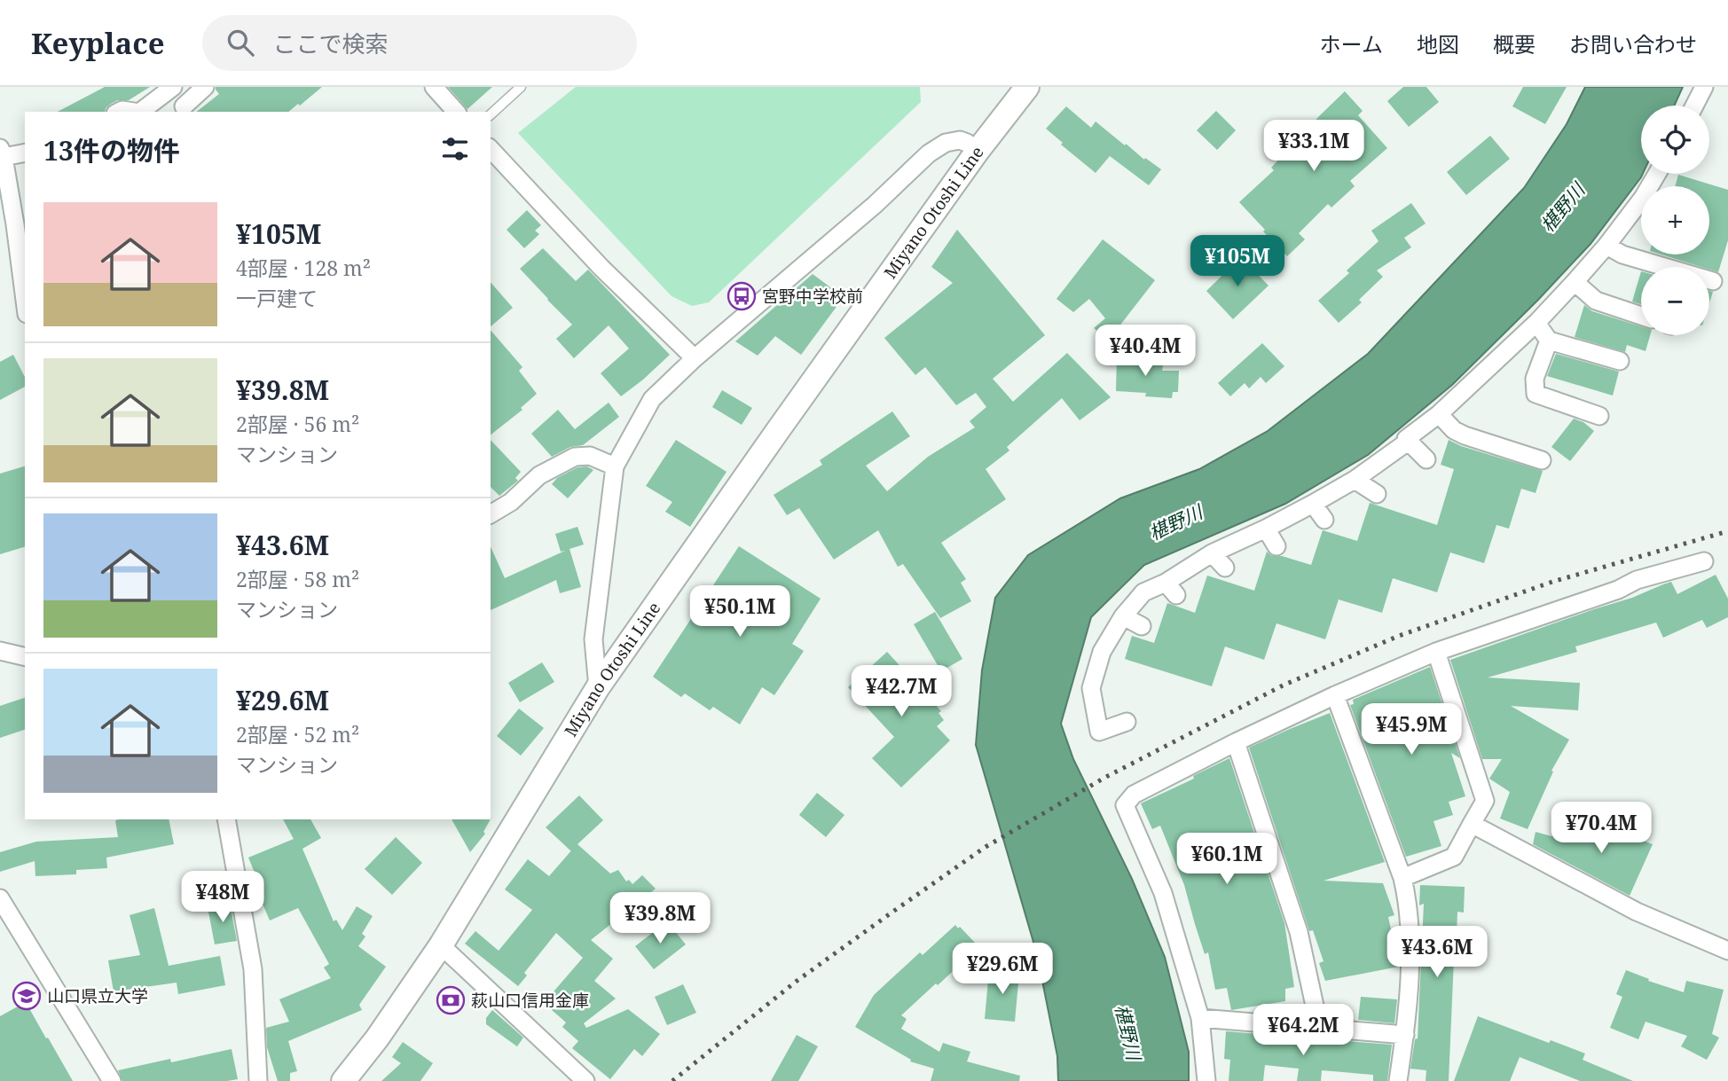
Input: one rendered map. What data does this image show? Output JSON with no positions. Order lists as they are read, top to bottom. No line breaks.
{"streets":{"main road":["Miyano Otoshi Line"]},"water":["椹野川"],"places":{"bus stop":["宮野中学校前"],"school or university":["山口県立大学"],"bank":["萩山口信用金庫"]},"page":{"header":"Keyplace","search":"ここで検索","nav":["ホーム","地図","概要","お問い合わせ"],"map_buttons":["+","−"],"heading":"13件の物件","price":["¥33.1M","¥105M","¥40.4M","¥50.1M","¥42.7M","¥45.9M","¥70.4M","¥60.1M","¥48M","¥39.8M","¥43.6M","¥29.6M","¥64.2M"],"list":[{"name":"¥105M","note":"4部屋 · 128 m² · 一戸建て"},{"name":"¥39.8M","note":"2部屋 · 56 m² · マンション"},{"name":"¥43.6M","note":"2部屋 · 58 m² · マンション"},{"name":"¥29.6M","note":"2部屋 · 52 m² · マンション"}]}}
